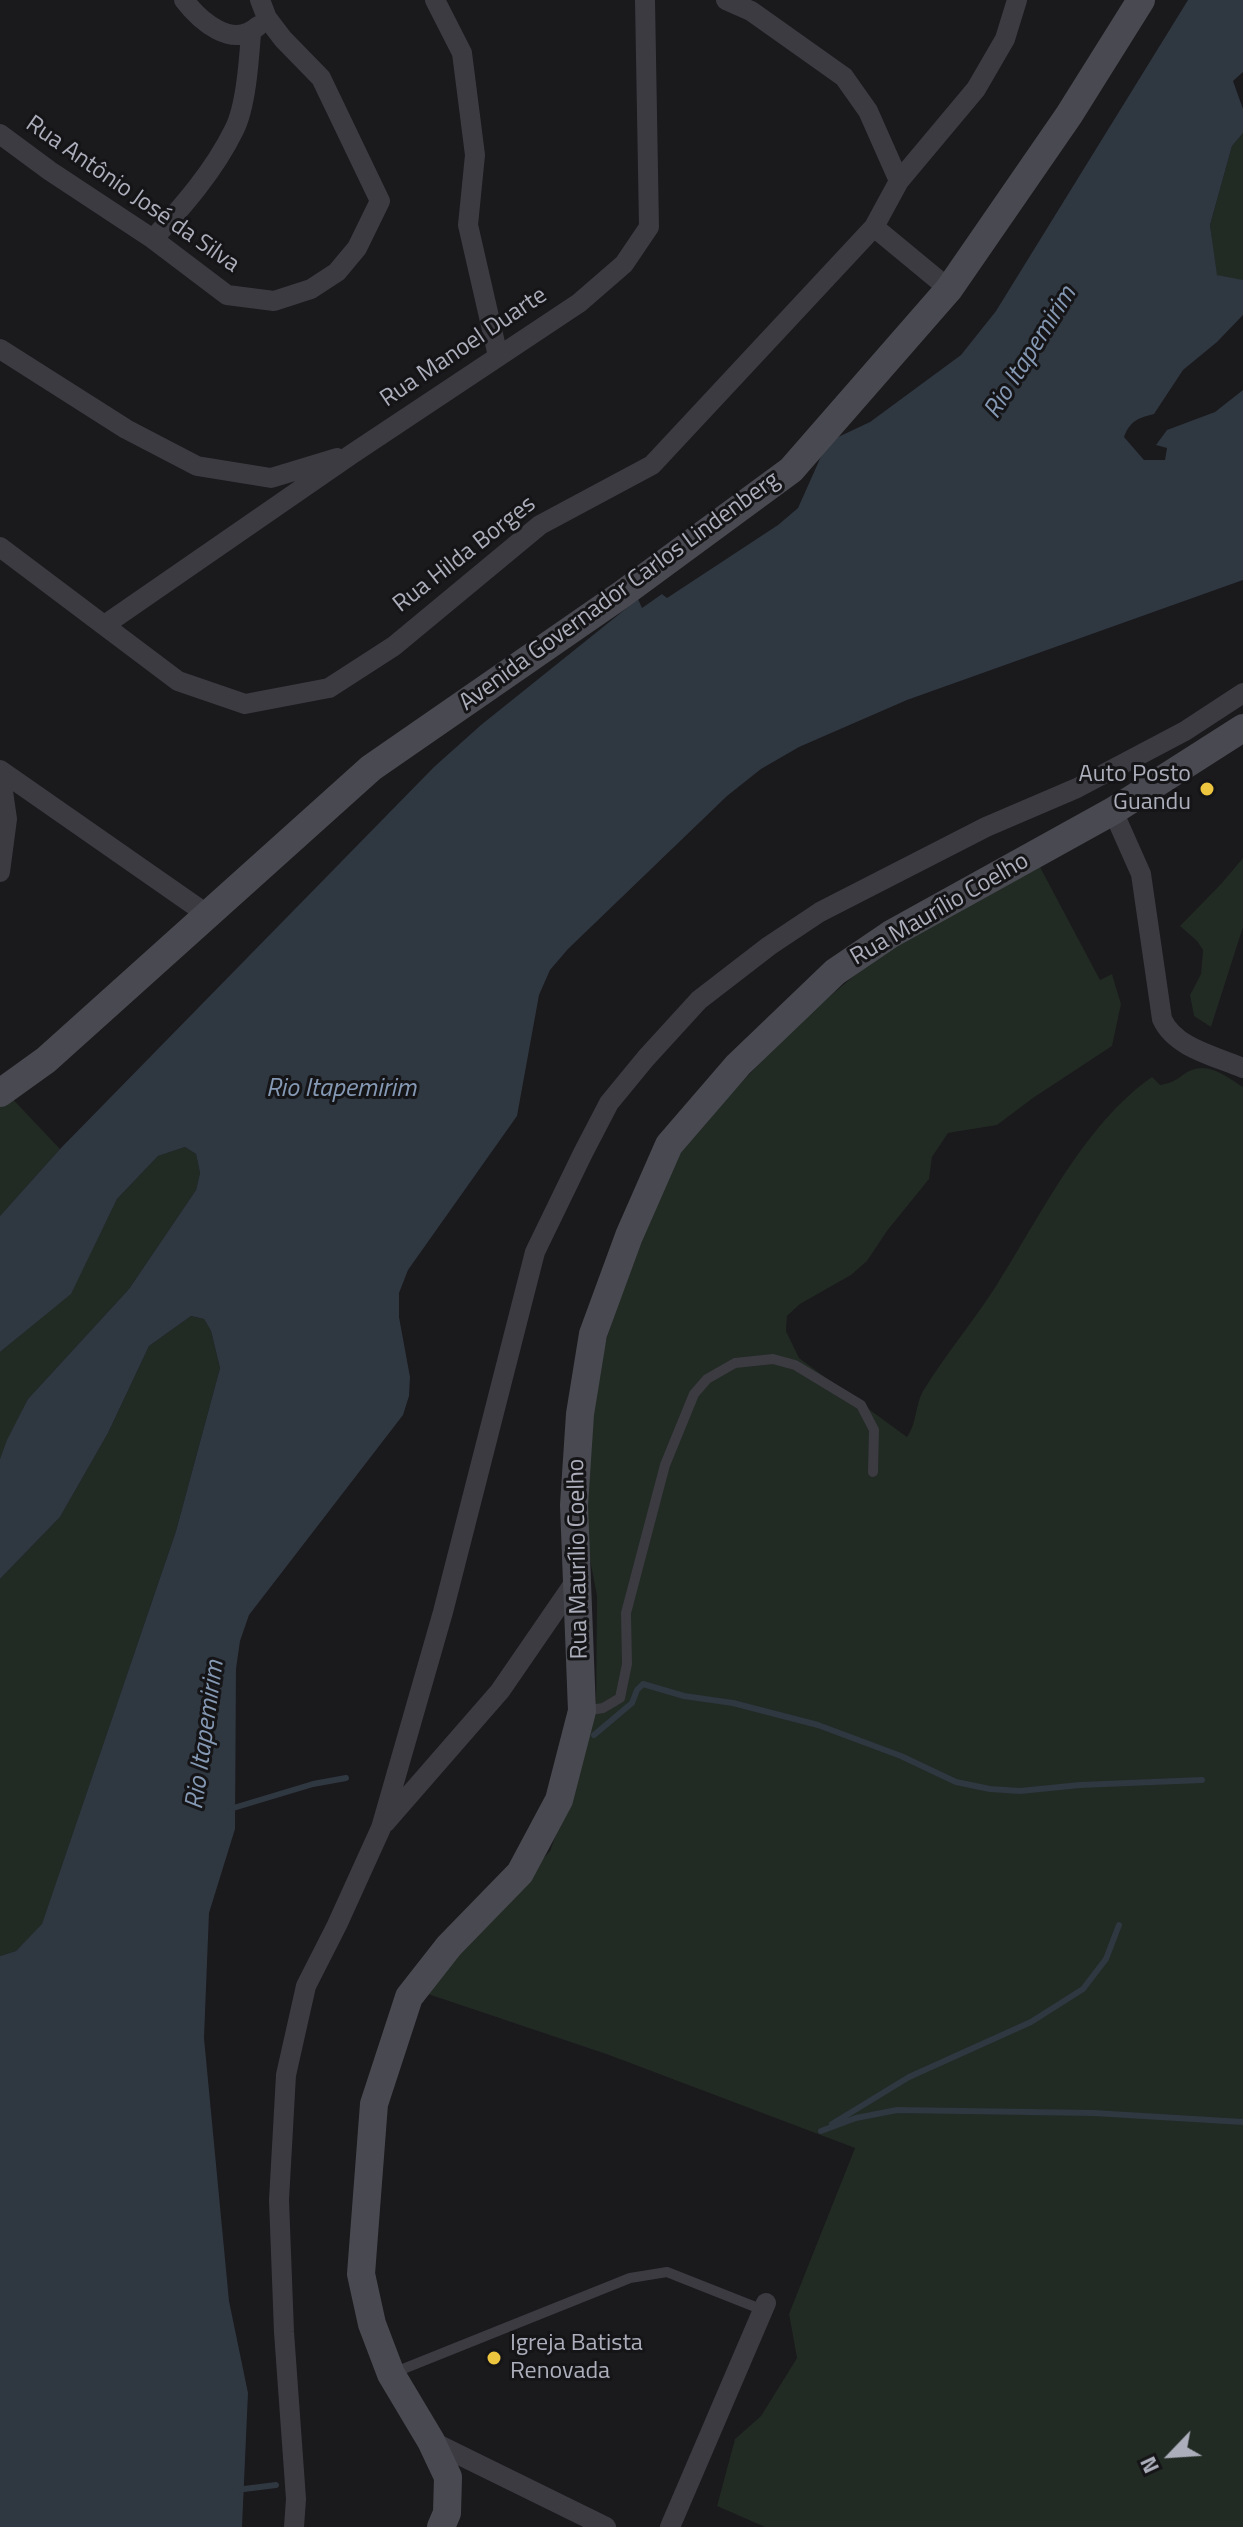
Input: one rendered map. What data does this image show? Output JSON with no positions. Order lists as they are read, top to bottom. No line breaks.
{"streets":{"main road":["Avenida Governador Carlos Lindenberg","Rua Maurílio Coelho"],"street":["Rua Antônio José da Silva","Rua Manoel Duarte","Rua Hilda Borges"]},"crossings":[["Rua Manoel Duarte","Rua Hilda Borges"]],"water":["Rio Itapemirim"],"places":["Auto Posto Guandu","Igreja Batista Renovada"],"north":"bottom left"}
